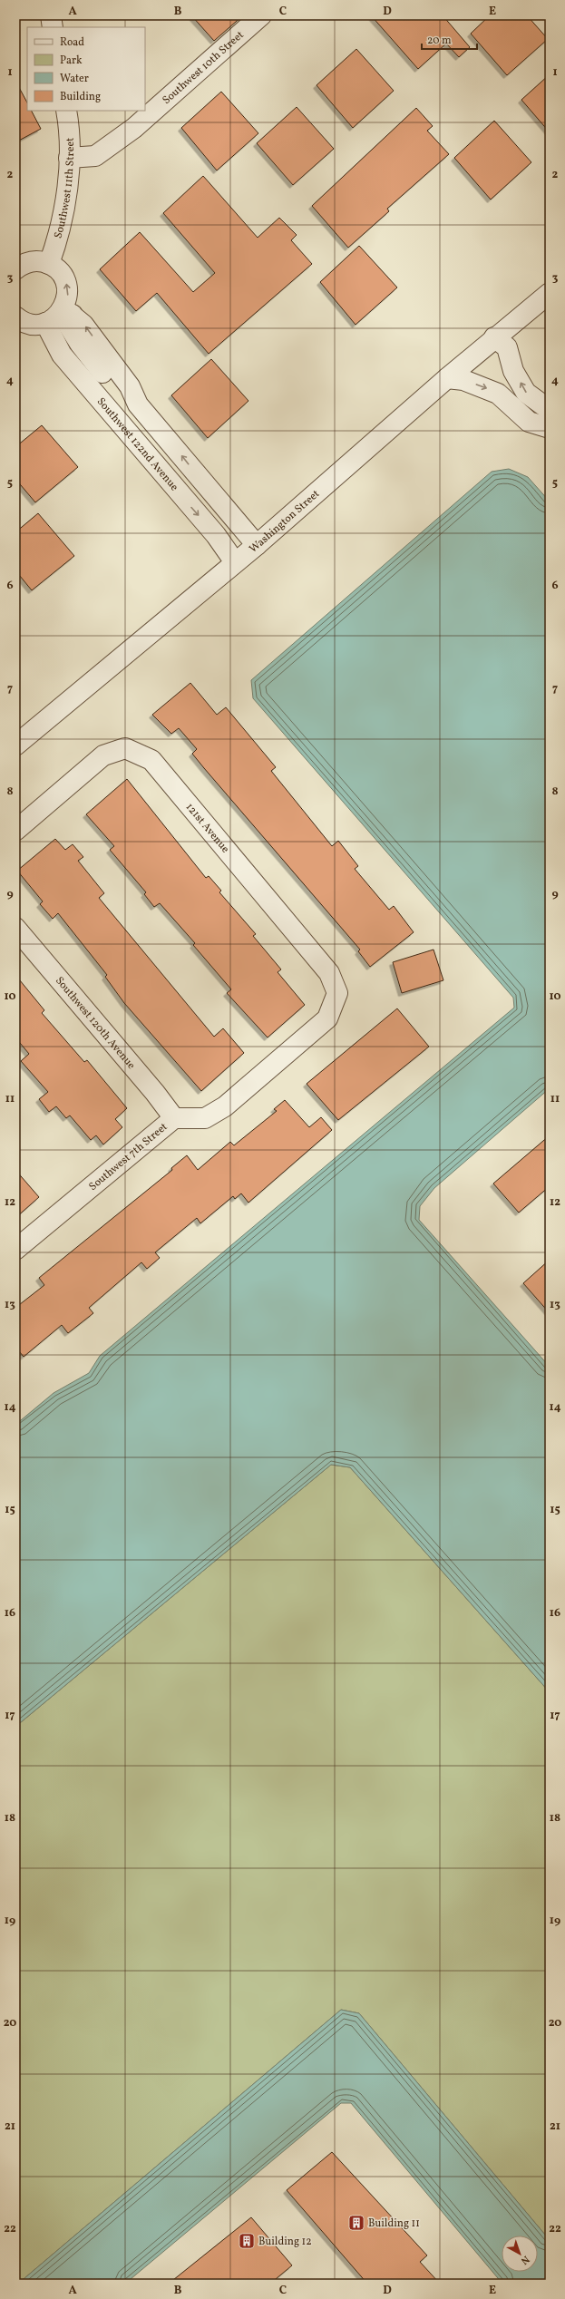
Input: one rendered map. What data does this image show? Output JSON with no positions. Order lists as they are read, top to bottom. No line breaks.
{"streets":{"street":["Southwest 10th Street","Southwest 11th Street","Southwest 122nd Avenue","Washington Street","121st Avenue","Southwest 120th Avenue","Southwest 7th Street"]},"crossings":[["Southwest 10th Street","Southwest 11th Street"],["Southwest 122nd Avenue","Washington Street"],["121st Avenue","Southwest 7th Street"],["Southwest 120th Avenue","Southwest 7th Street"]],"places":{"building":["Building 11","Building 12"]},"legend":["Road","Park","Water","Building"],"scale_bar":"20 m","north":"bottom right","grid":{"columns":["A","B","C","D","E"],"rows":["1","2","3","4","5","6","7","8","9","10","11","12","13","14","15","16","17","18","19","20","21","22"]}}
